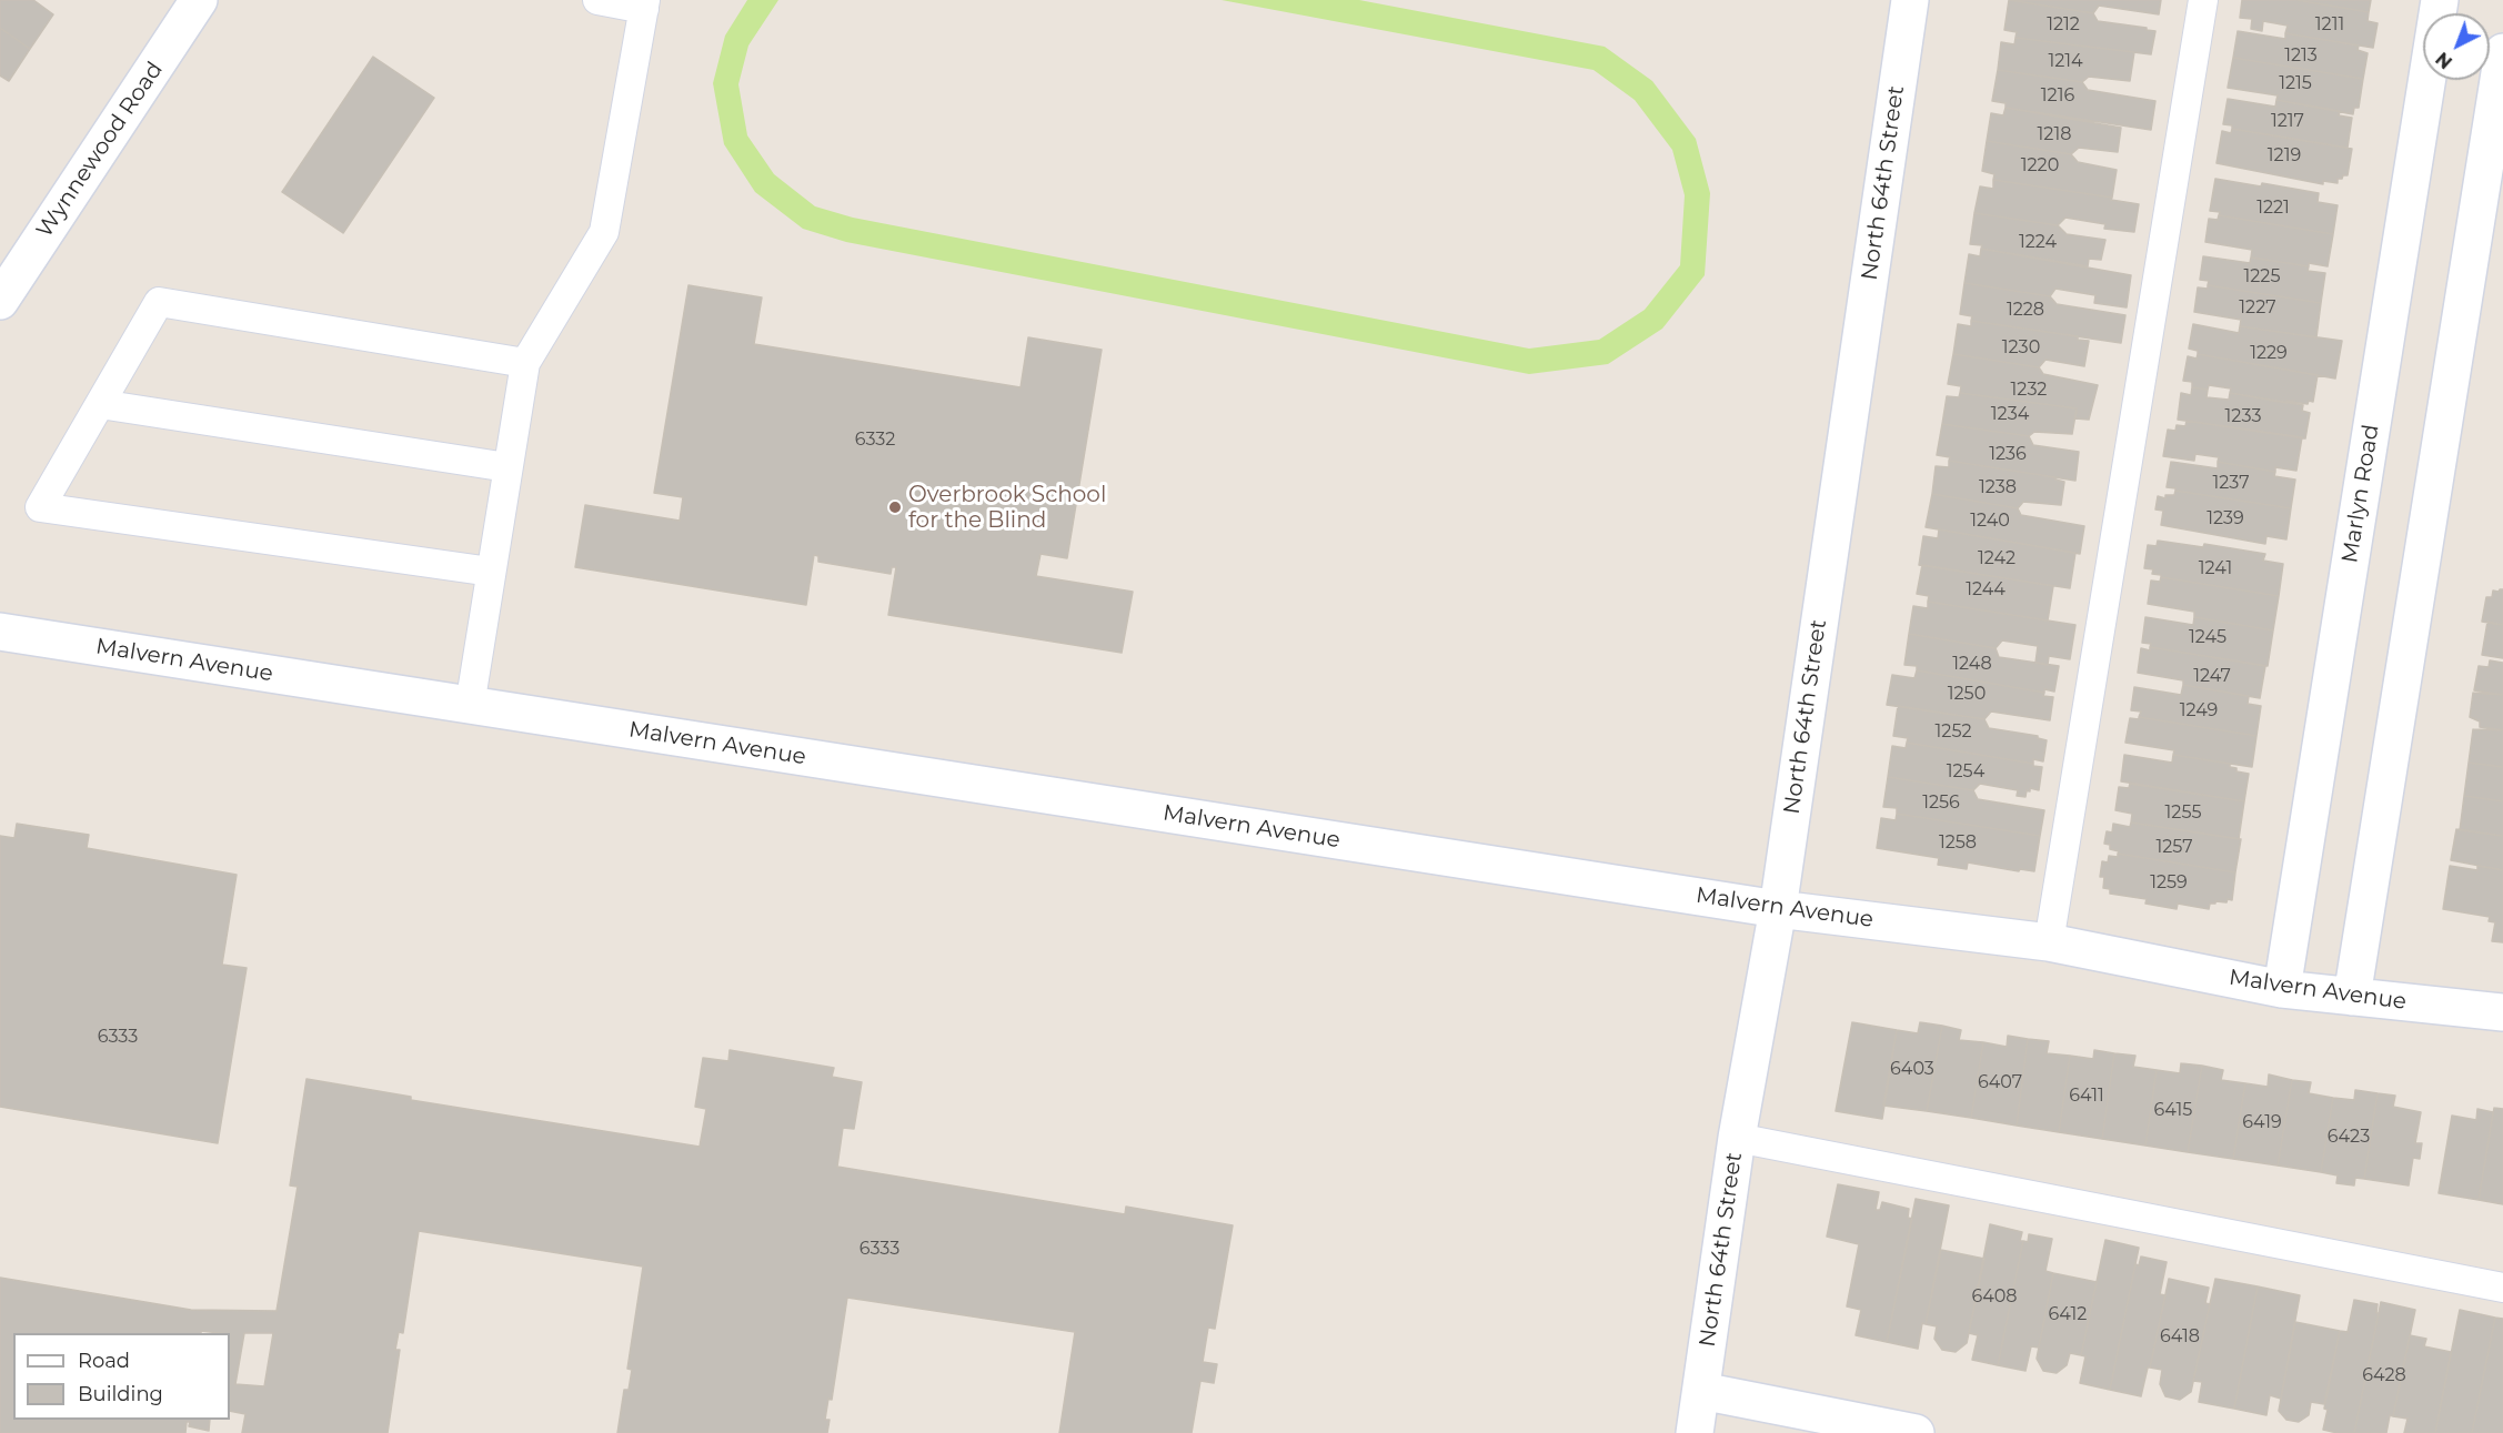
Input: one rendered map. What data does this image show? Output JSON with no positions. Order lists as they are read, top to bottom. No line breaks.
{"streets":{"street":["Wynnewood Road","North 64th Street","Marlyn Road","Malvern Avenue"]},"crossings":[["North 64th Street","Malvern Avenue"],["Marlyn Road","Malvern Avenue"]],"places":["Overbrook School for the Blind"],"house_numbers":["1212","1211","1213","1214","1215","1216","1217","1218","1219","1220","1221","1224","1225","1227","1228","1230","1229","1232","1234","1233","6332","1236","1237","1238","1239","1240","1242","1241","1244","1245","1248","1247","1250","1249","1252","1254","1256","1255","1258","1257","1259","6333","6403","6407","6411","6415","6419","6423","6333","6408","6412","6418","6428"],"legend":["Road","Building"],"north":"bottom left"}
